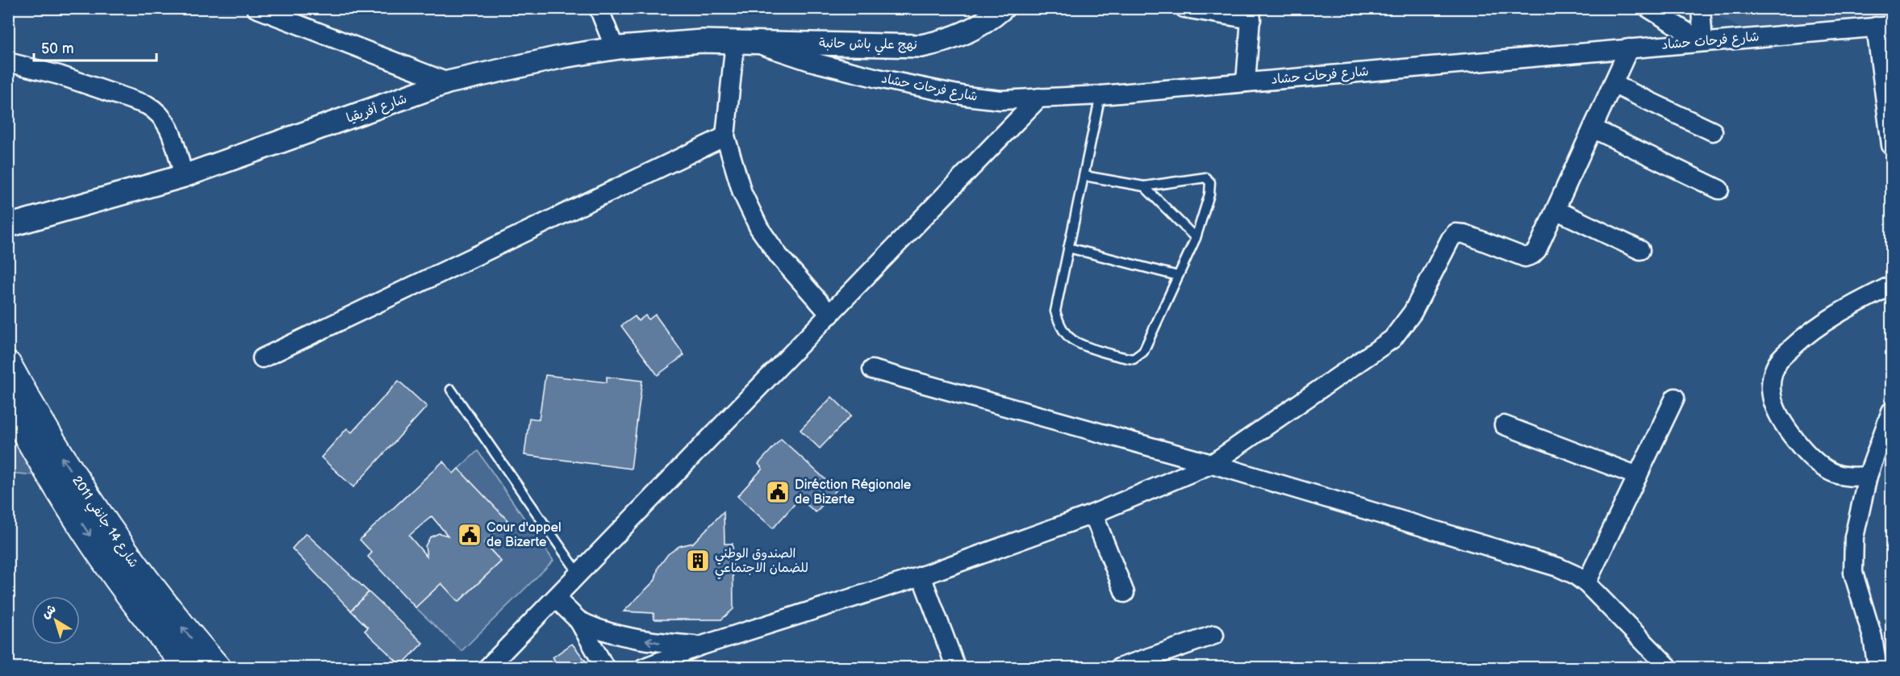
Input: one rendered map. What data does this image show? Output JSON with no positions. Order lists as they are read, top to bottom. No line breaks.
{"streets":{"main road":["شارع 14 جانفي 2011"],"street":["شارع فرحات حشاد","نهج علي باش حانبة","شارع أفريقيا"]},"crossings":[["شارع فرحات حشاد","نهج علي باش حانبة"],["شارع فرحات حشاد","شارع أفريقيا"],["نهج علي باش حانبة","شارع أفريقيا"]],"places":{"public building":["Diréction Régionale de Bizerte","Cour d'appel de Bizerte"],"building":["الصندوق الوطني للضمان الاجتماعي"]},"scale_bar":"50 m","north":"top left"}
